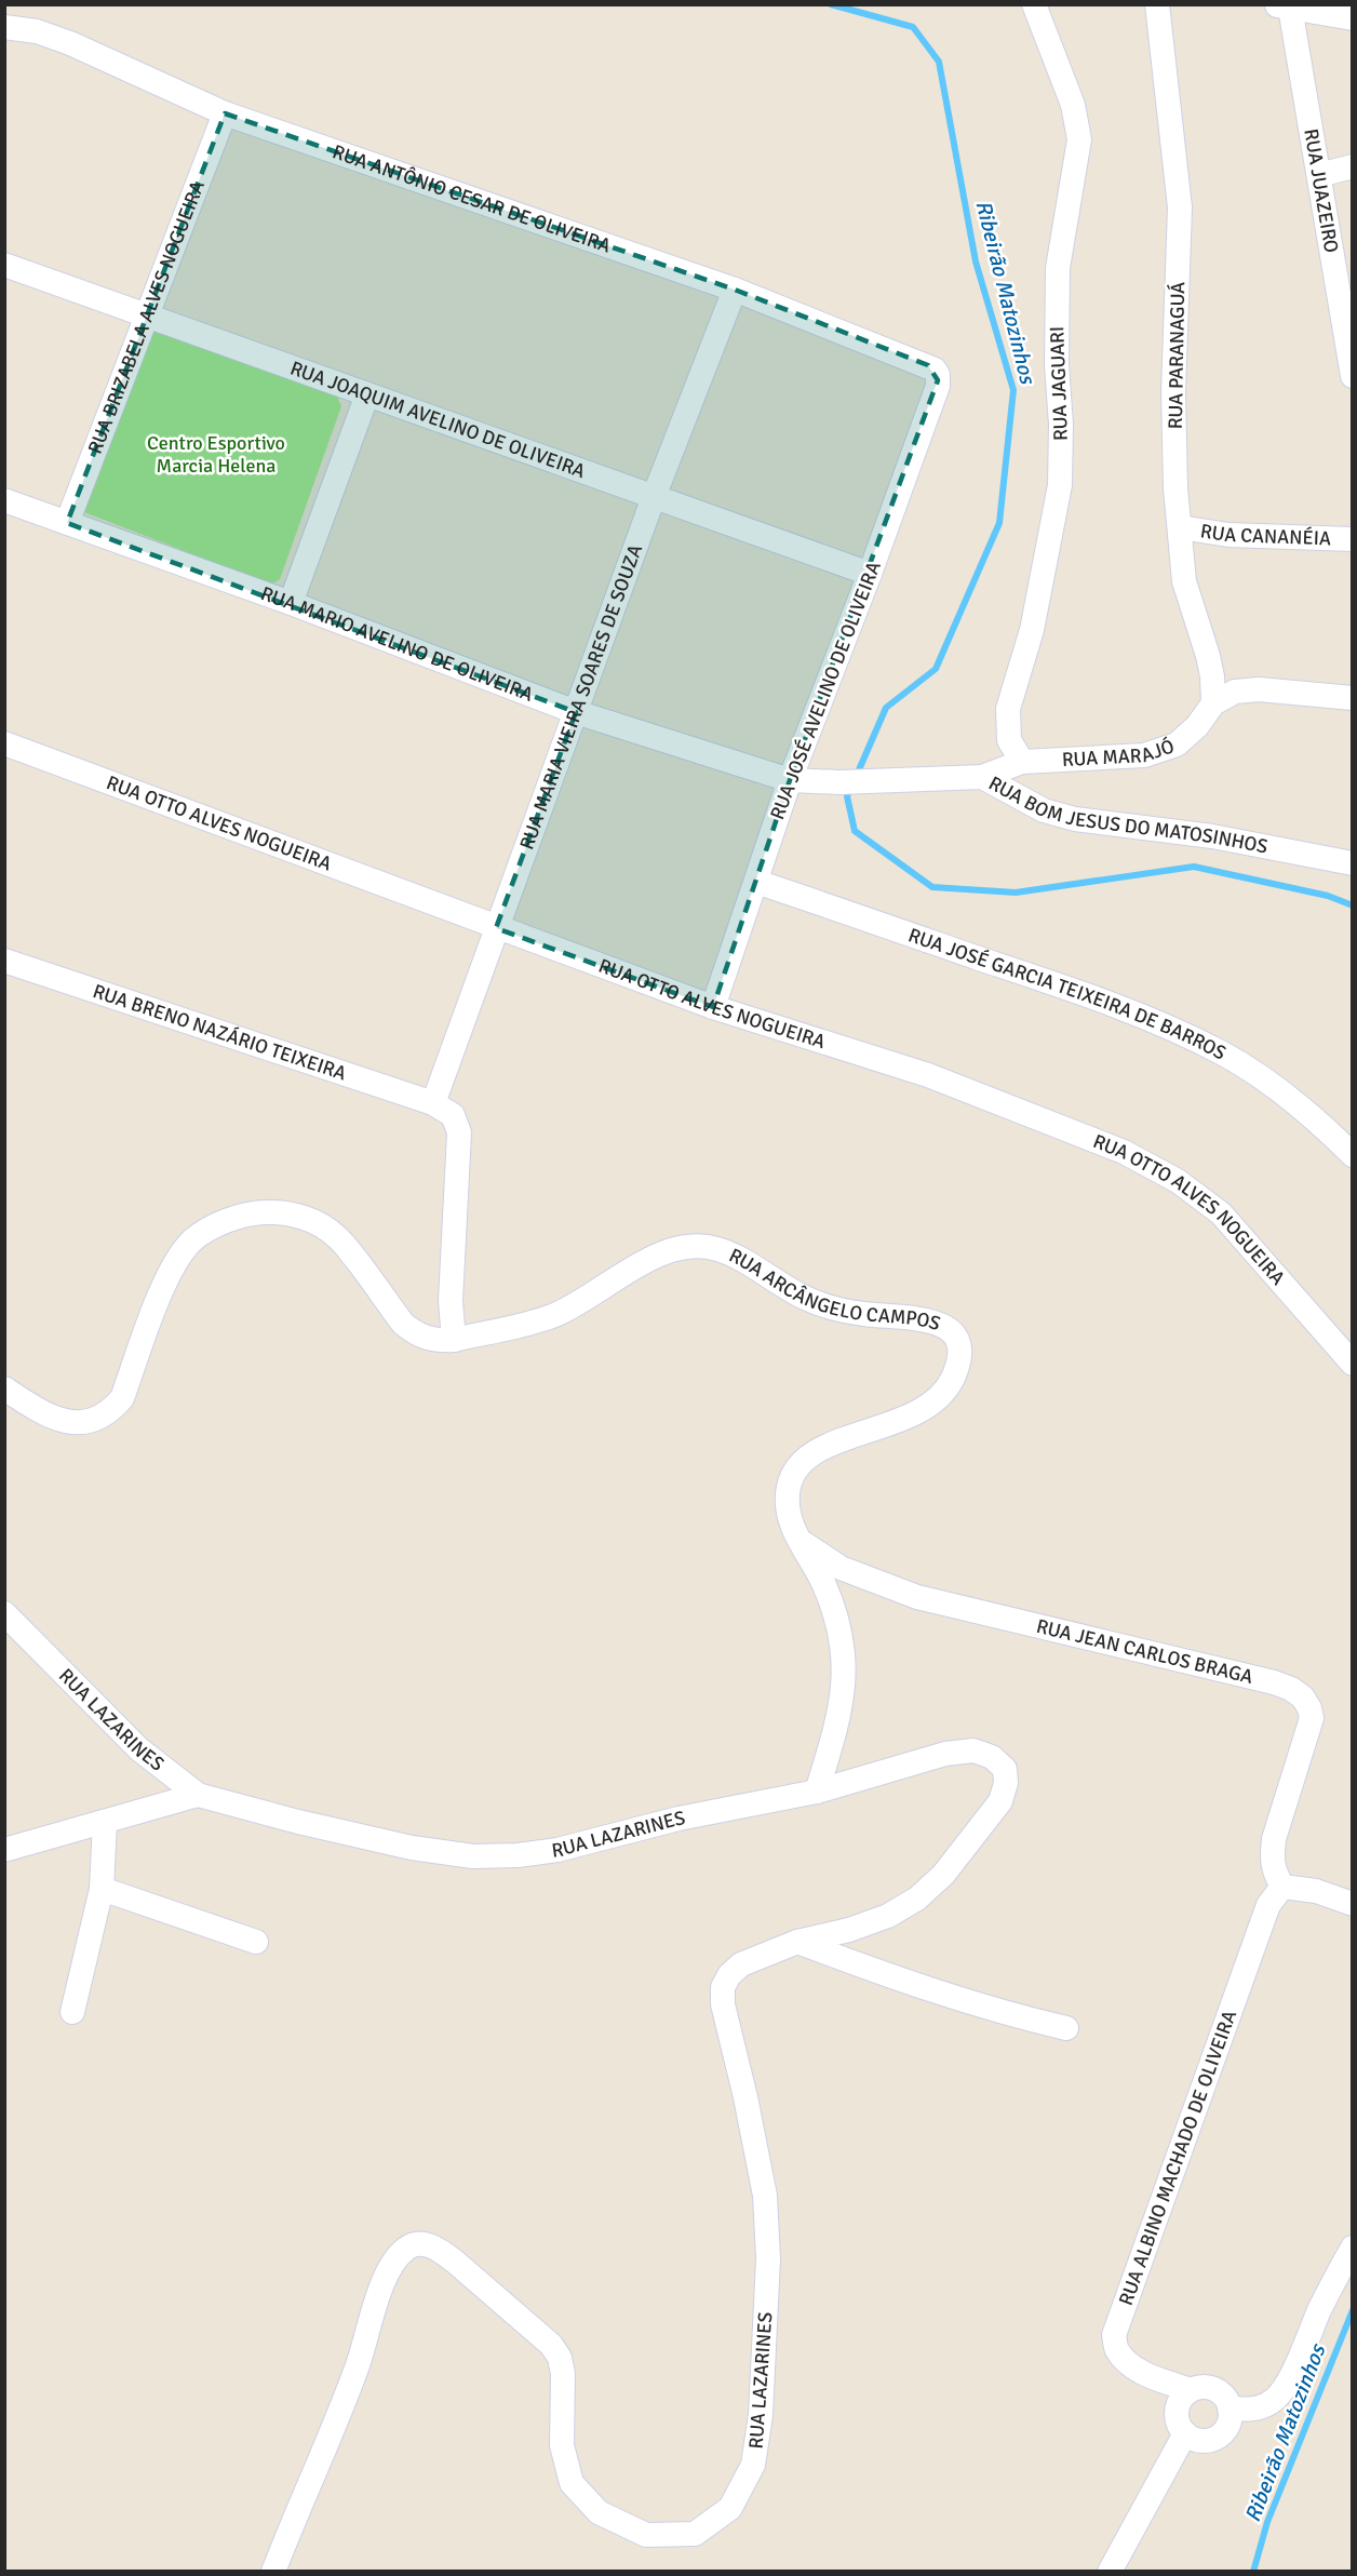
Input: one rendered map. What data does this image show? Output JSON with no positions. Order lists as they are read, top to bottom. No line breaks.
{"streets":{"street":["RUA JUAZEIRO","RUA ANTÔNIO CESAR DE OLIVEIRA","RUA BRIZABELA ALVES NOGUEIRA","RUA PARANAGUÁ","RUA JAGUARI","RUA JOAQUIM AVELINO DE OLIVEIRA","RUA CANANÉIA","RUA MARIO AVELINO DE OLIVEIRA","RUA JOSÉ AVELINO DE OLIVEIRA","RUA MARIA VIEIRA SOARES DE SOUZA","RUA MARAJÓ","RUA BOM JESUS DO MATOSINHOS","RUA OTTO ALVES NOGUEIRA","RUA JOSÉ GARCIA TEIXEIRA DE BARROS","RUA BRENO NAZÁRIO TEIXEIRA","RUA ARCÂNGELO CAMPOS","RUA JEAN CARLOS BRAGA","RUA LAZARINES","RUA ALBINO MACHADO DE OLIVEIRA"]},"crossings":[["RUA ANTÔNIO CESAR DE OLIVEIRA","RUA BRIZABELA ALVES NOGUEIRA"],["RUA ANTÔNIO CESAR DE OLIVEIRA","RUA JOSÉ AVELINO DE OLIVEIRA"],["RUA ANTÔNIO CESAR DE OLIVEIRA","RUA MARIA VIEIRA SOARES DE SOUZA"],["RUA BRIZABELA ALVES NOGUEIRA","RUA JOAQUIM AVELINO DE OLIVEIRA"],["RUA BRIZABELA ALVES NOGUEIRA","RUA MARIO AVELINO DE OLIVEIRA"],["RUA PARANAGUÁ","RUA CANANÉIA"],["RUA PARANAGUÁ","RUA MARAJÓ"],["RUA JAGUARI","RUA MARAJÓ"],["RUA JOAQUIM AVELINO DE OLIVEIRA","RUA JOSÉ AVELINO DE OLIVEIRA"],["RUA JOAQUIM AVELINO DE OLIVEIRA","RUA MARIA VIEIRA SOARES DE SOUZA"],["RUA MARIO AVELINO DE OLIVEIRA","RUA JOSÉ AVELINO DE OLIVEIRA"],["RUA MARIO AVELINO DE OLIVEIRA","RUA MARIA VIEIRA SOARES DE SOUZA"],["RUA MARIO AVELINO DE OLIVEIRA","RUA BOM JESUS DO MATOSINHOS"],["RUA JOSÉ AVELINO DE OLIVEIRA","RUA BOM JESUS DO MATOSINHOS"],["RUA JOSÉ AVELINO DE OLIVEIRA","RUA OTTO ALVES NOGUEIRA"],["RUA JOSÉ AVELINO DE OLIVEIRA","RUA JOSÉ GARCIA TEIXEIRA DE BARROS"],["RUA MARIA VIEIRA SOARES DE SOUZA","RUA OTTO ALVES NOGUEIRA"],["RUA MARIA VIEIRA SOARES DE SOUZA","RUA BRENO NAZÁRIO TEIXEIRA"],["RUA MARAJÓ","RUA BOM JESUS DO MATOSINHOS"],["RUA ARCÂNGELO CAMPOS","RUA JEAN CARLOS BRAGA"],["RUA ARCÂNGELO CAMPOS","RUA LAZARINES"],["RUA JEAN CARLOS BRAGA","RUA ALBINO MACHADO DE OLIVEIRA"]],"water":["Ribeirão Matozinhos"],"parks":["Centro Esportivo Marcia Helena"]}
